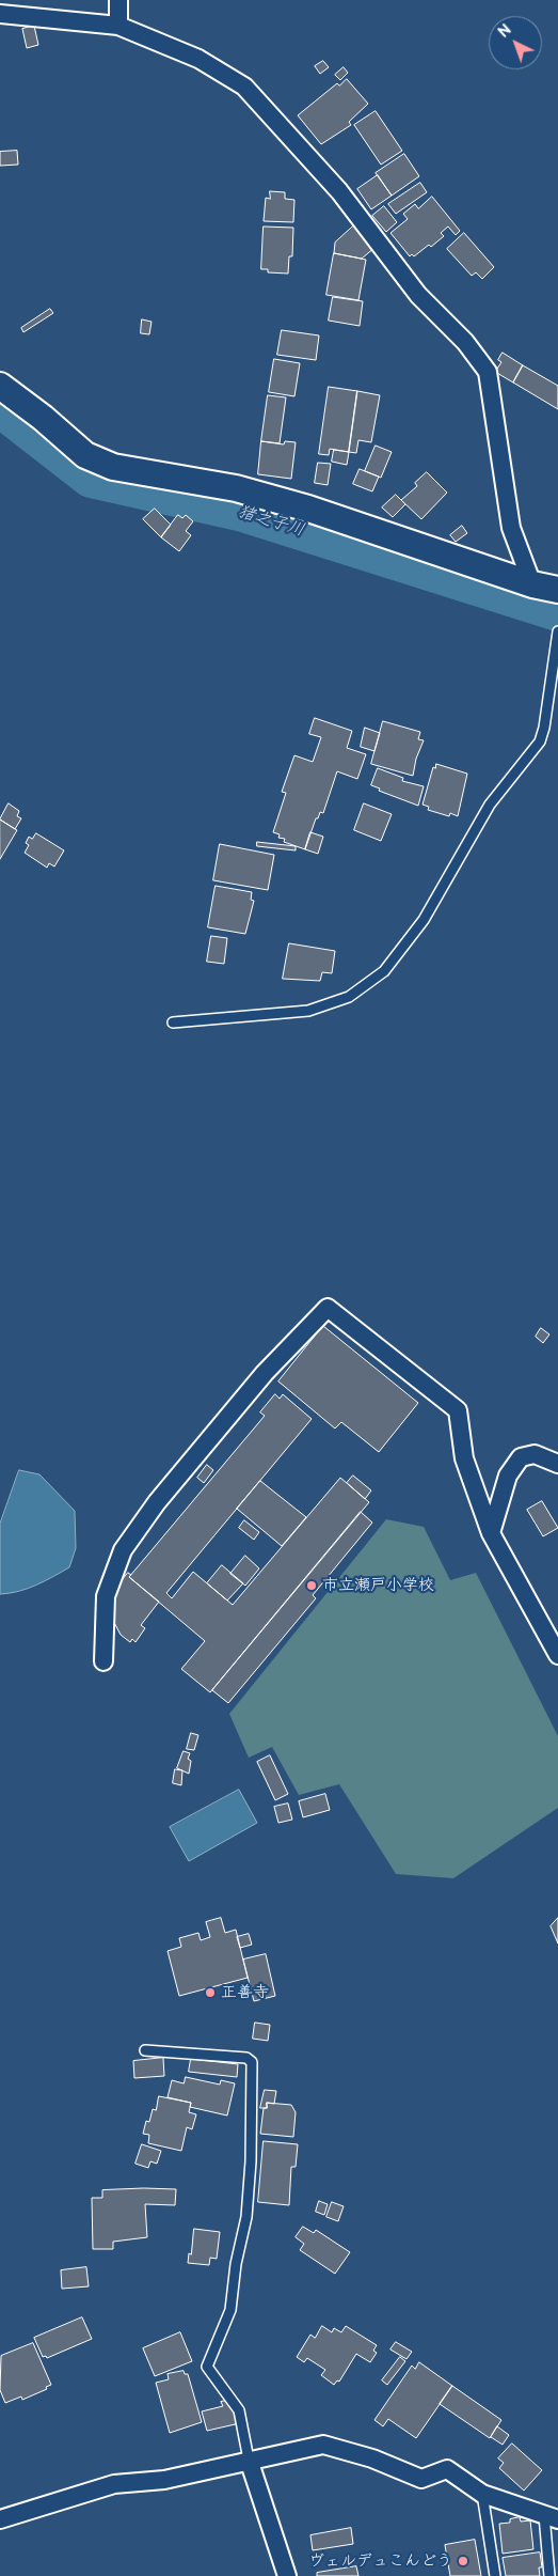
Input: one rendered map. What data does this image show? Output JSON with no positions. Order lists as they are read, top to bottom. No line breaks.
{"water":["猪之子川"],"places":["市立瀬戸小学校","正善寺","ヴェルデュこんどう"],"north":"top left"}
